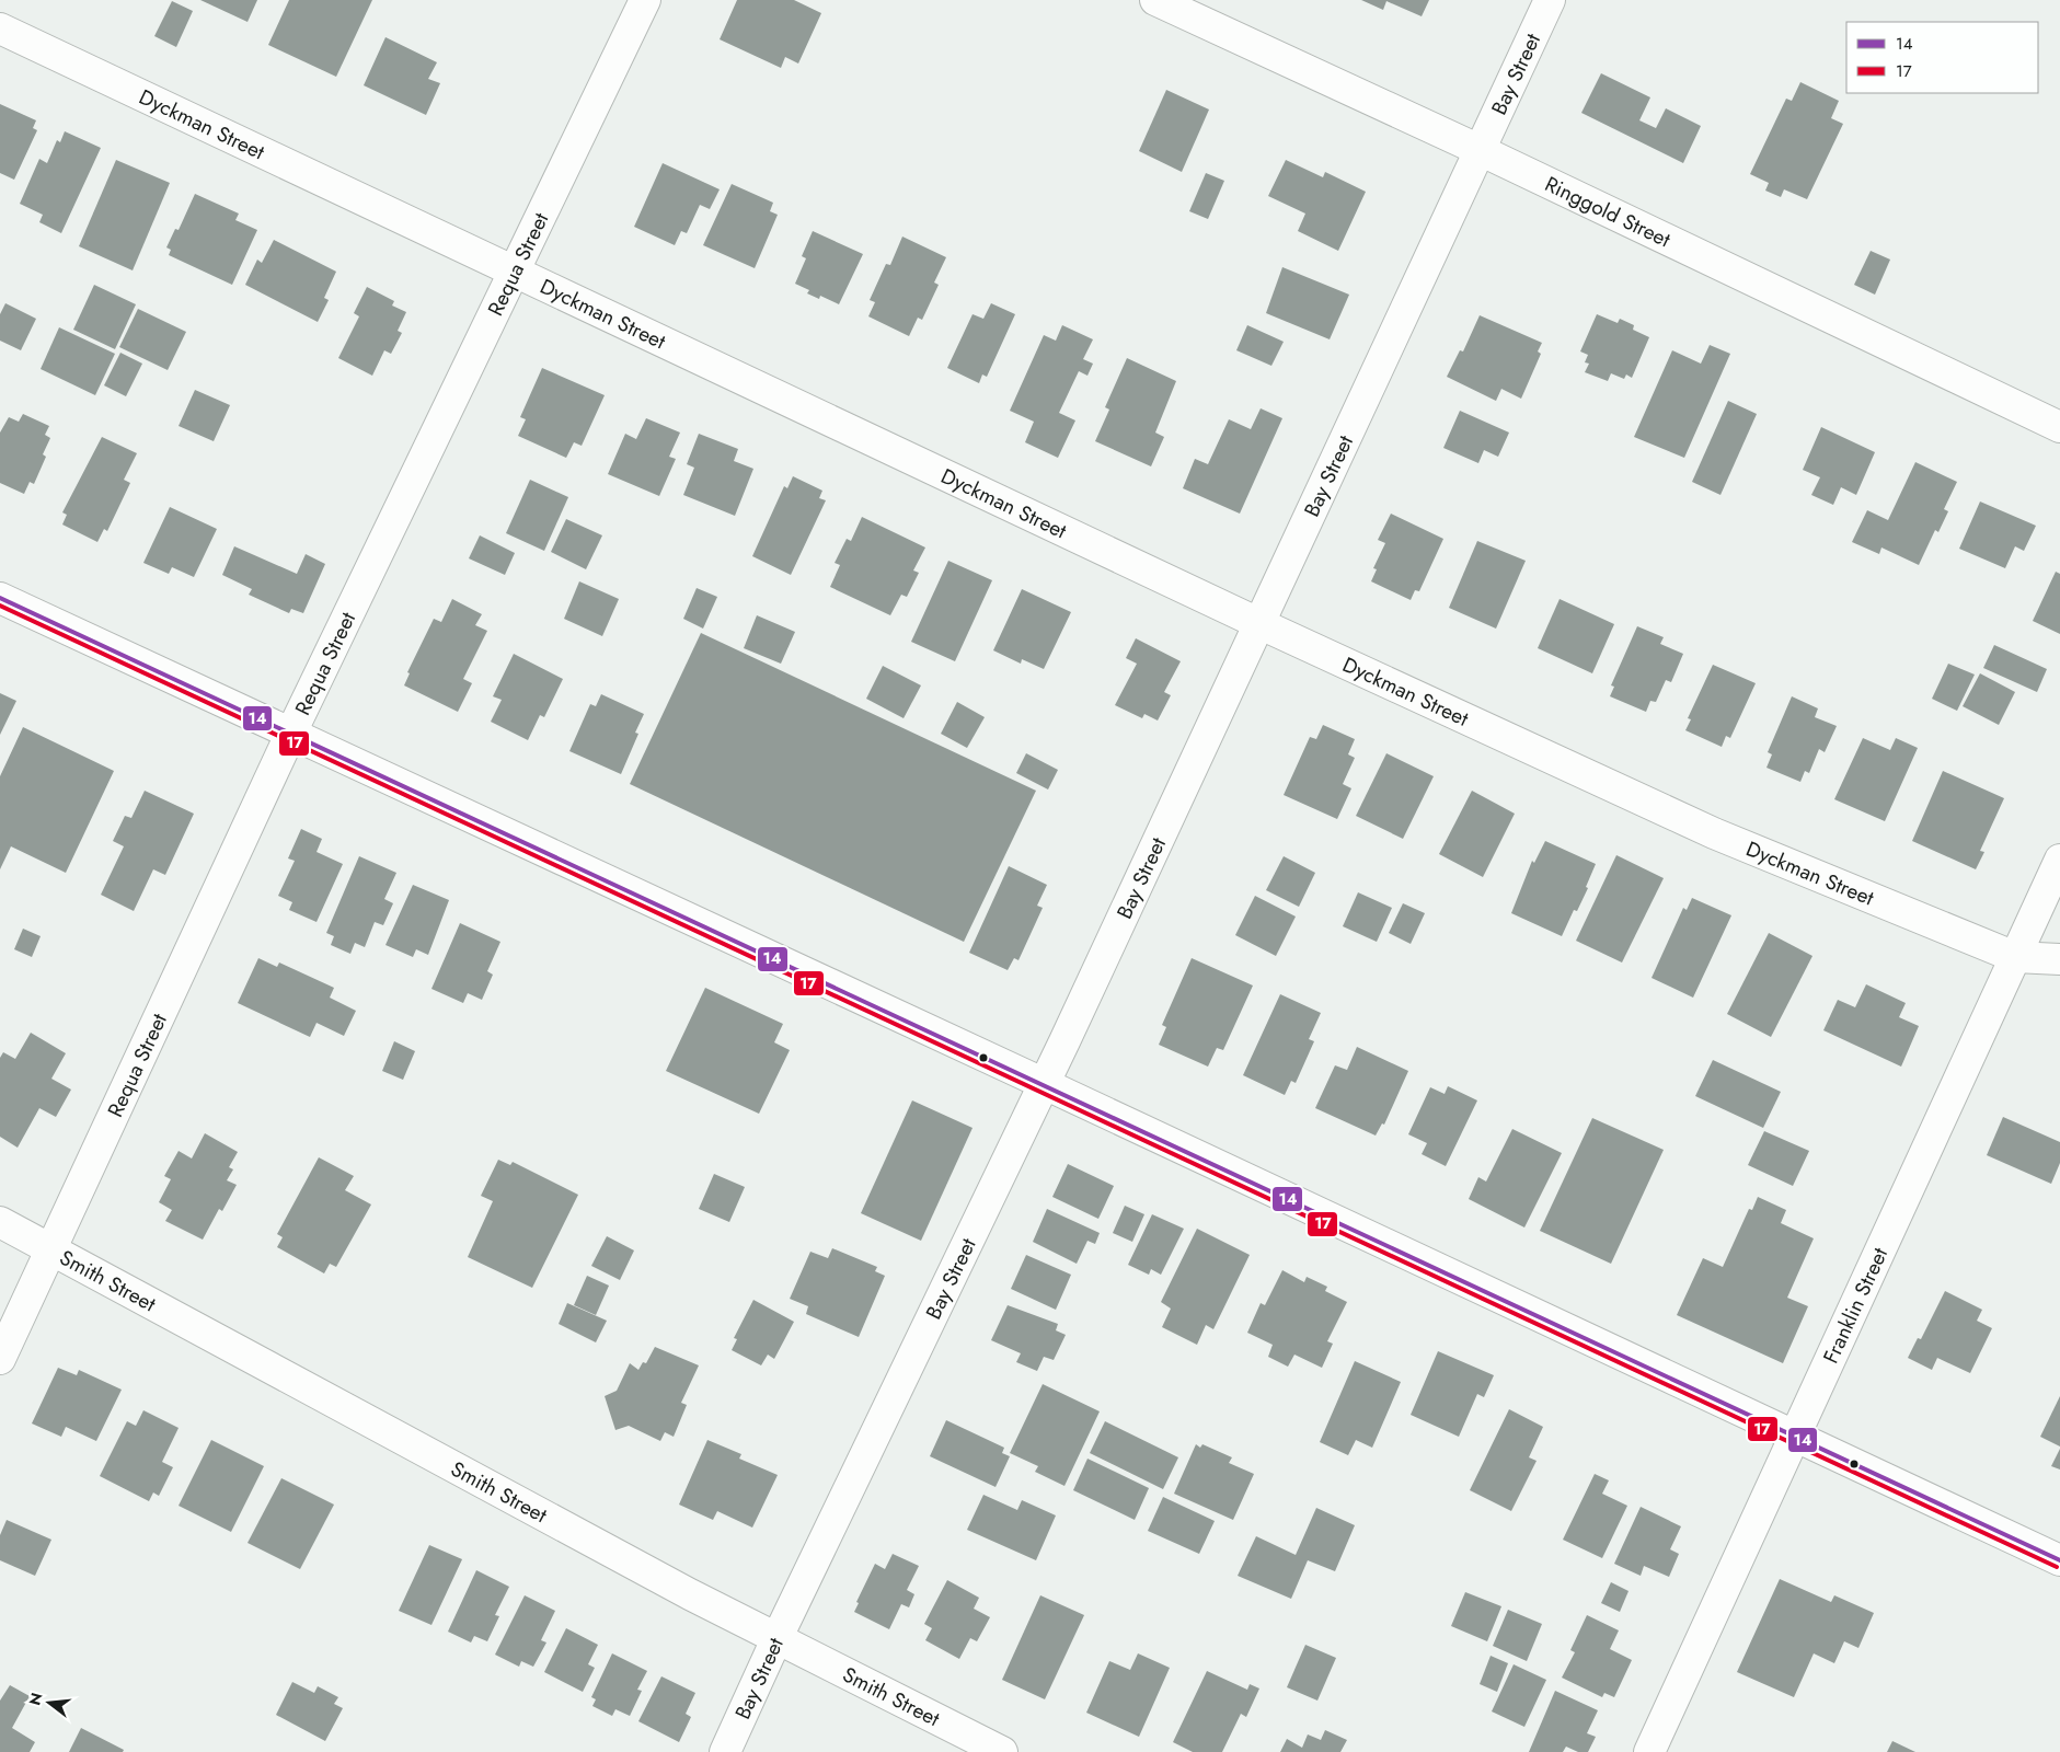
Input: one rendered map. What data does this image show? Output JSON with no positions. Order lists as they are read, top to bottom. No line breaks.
{"streets":{"street":["Bay Street","Dyckman Street","Ringgold Street","Requa Street","Smith Street","Franklin Street"]},"crossings":[["Bay Street","Dyckman Street"],["Bay Street","Ringgold Street"],["Bay Street","Smith Street"],["Dyckman Street","Requa Street"],["Dyckman Street","Franklin Street"],["Requa Street","Smith Street"]],"lines":["transit line 14","transit line 17"],"legend":["14","17"],"north":"left"}
